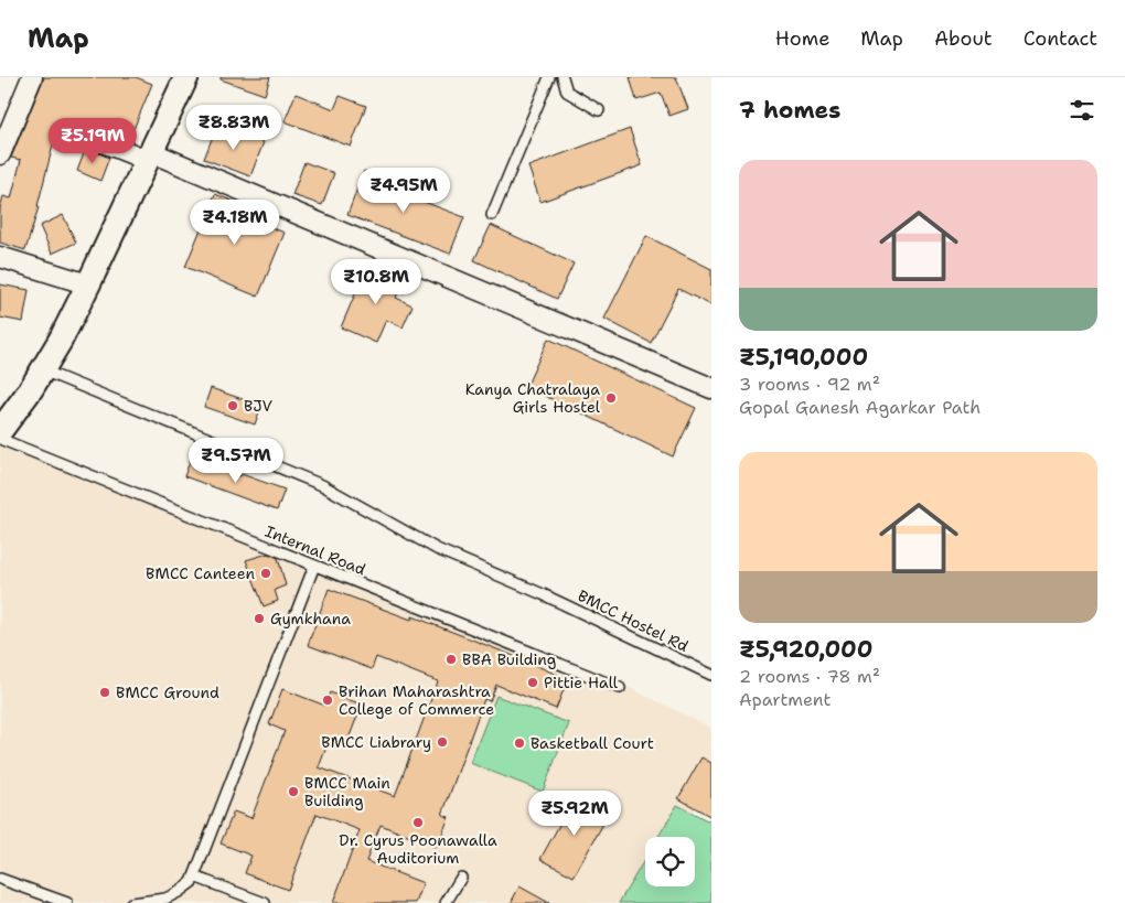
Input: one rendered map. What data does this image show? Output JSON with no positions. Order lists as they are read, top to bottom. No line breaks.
{"streets":{"lane":["Internal Road","BMCC Hostel Rd"]},"places":["Kanya Chatralaya Girls Hostel","BJV","BMCC Canteen","Gymkhana","BBA Building","Pittie Hall","BMCC Ground","Brihan Maharashtra College of Commerce","BMCC Liabrary","Basketball Court","BMCC Main Building","Dr. Cyrus Poonawalla Auditorium"],"page":{"header":"Map","nav":["Home","Map","About","Contact"],"heading":"7 homes","price":["₹8.83M","₹5.19M","₹4.95M","₹4.18M","₹10.8M","₹9.57M","₹5.92M"],"list":[{"name":"₹5,190,000","note":"3 rooms · 92 m² · Gopal Ganesh Agarkar Path"},{"name":"₹5,920,000","note":"2 rooms · 78 m² · Apartment"}]}}
